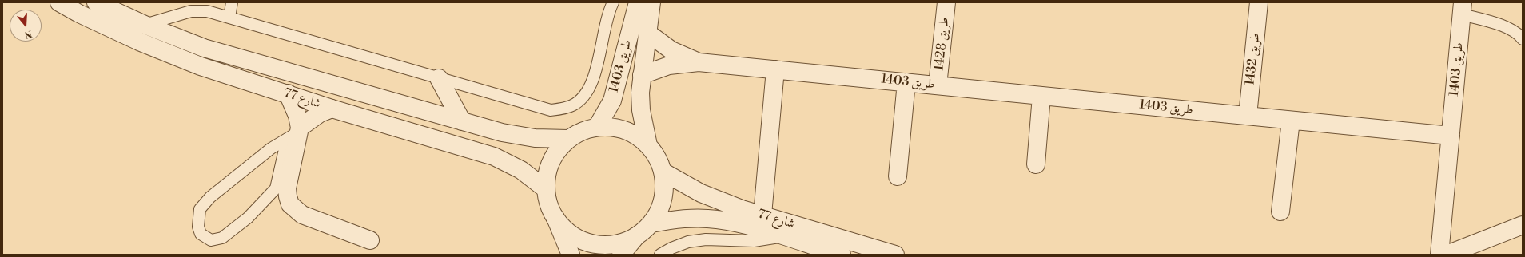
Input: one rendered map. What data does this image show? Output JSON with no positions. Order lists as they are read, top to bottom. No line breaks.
{"streets":{"street":["طريق 1428","طريق 1432","طريق 1403","شارع 77"]},"crossings":[["طريق 1428","طريق 1403"],["طريق 1432","طريق 1403"]],"north":"bottom"}
